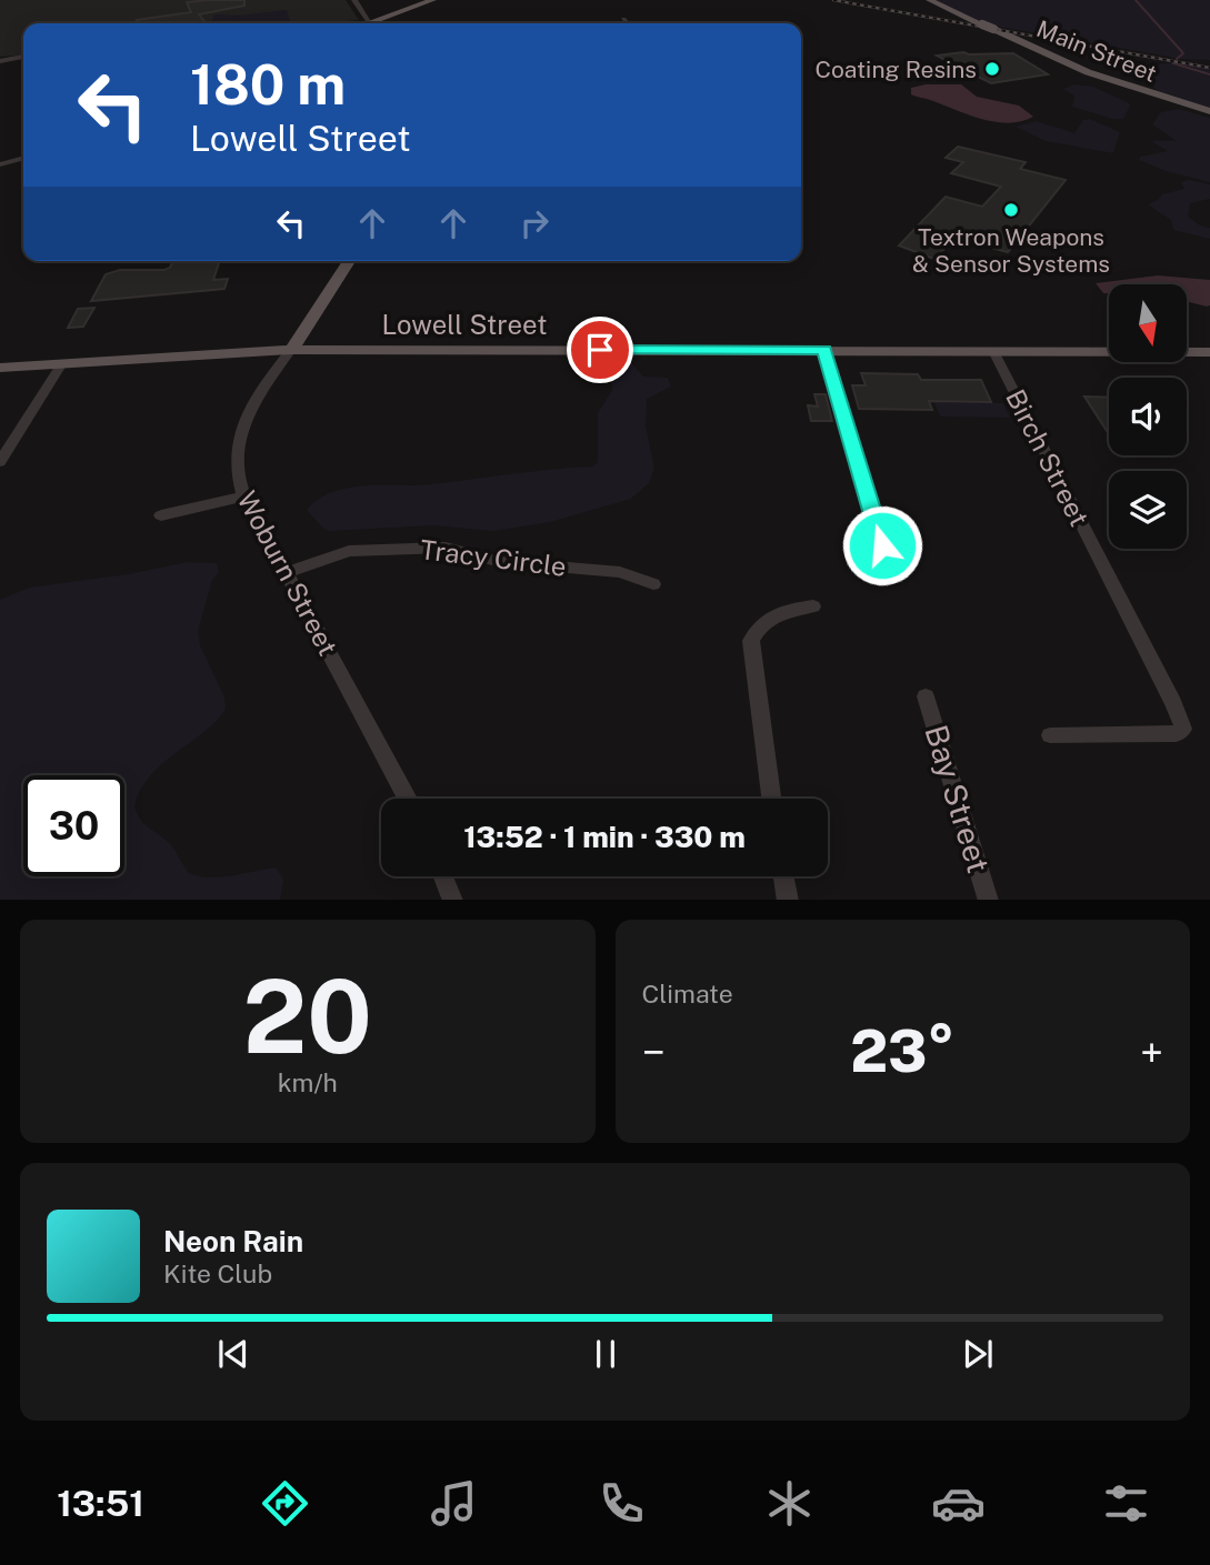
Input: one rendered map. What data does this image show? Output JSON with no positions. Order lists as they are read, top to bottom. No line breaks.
{"streets":{"main road":["Main Street","Lowell Street","Woburn Street"],"street":["Birch Street","Tracy Circle","Bay Street"]},"crossings":[["Lowell Street","Birch Street"],["Lowell Street","Woburn Street"],["Tracy Circle","Woburn Street"]],"places":["Coating Resins","Textron Weapons & Sensor Systems"],"north":"bottom","page":{"turn":["180 m","Lowell Street"],"limit":"30","trip":"13:52 · 1 min · 330 m","tile":[["20","km/h"],"Climate"],"heat":["−","23°","+"],"song":["Neon Rain","Kite Club"],"tabs":"13:51"}}
